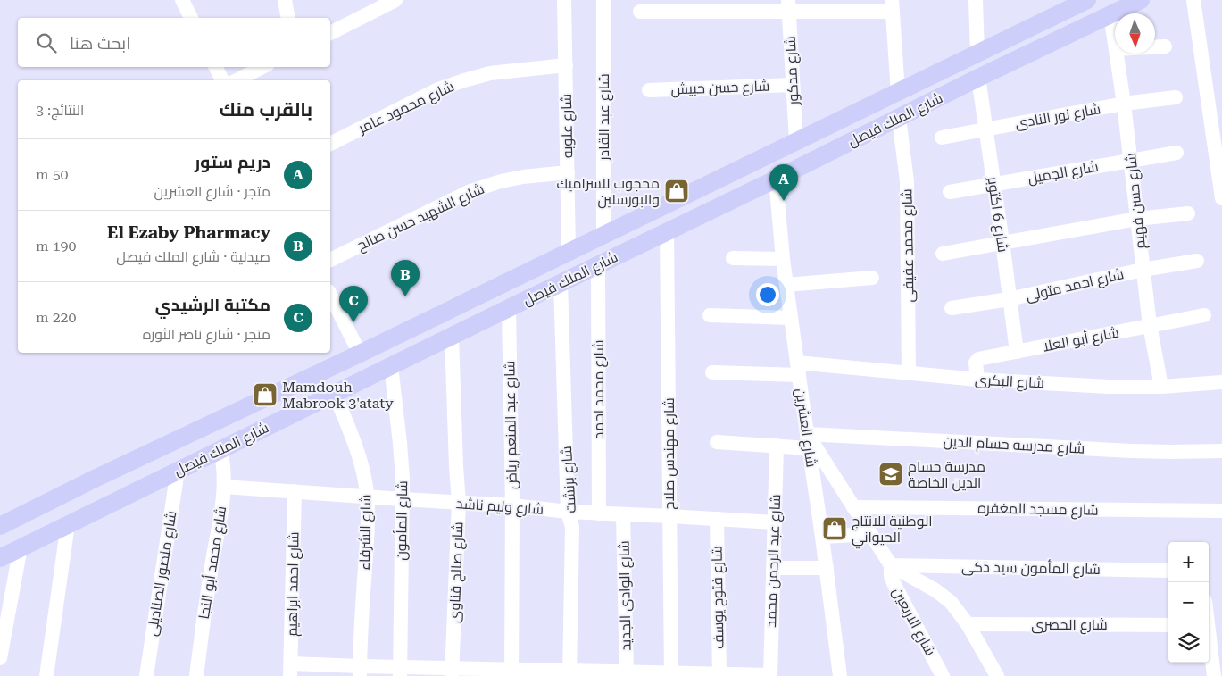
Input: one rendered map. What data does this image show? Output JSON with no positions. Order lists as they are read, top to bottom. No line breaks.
{"streets":{"main road":["شارع الملك فيصل"],"street":["شارع مدكور","شارع حسن حبيش","شارع محمود عامر","شارع نور النادى","شارع عبد القادر","شارع علوبه","شارع الجميل","شارع حسن فهيم","شارع 6 اكتوبر","شارع الشهيد حسن صالح","شارع محمد عفيفى","شارع احمد متولى","شارع أبو العلا","شارع البكرى","شارع محمد احمد","شارع عبد المنعم رياض","شارع العشرين","شارع مدرسه حسام الدين","شارع مهندس صلاح","شارع برنشت","شارع وليم ناشد","شارع مسجد المغفره","شارع المأمون","شارع الشرفاء","شارع عبد الرحمن محمد","شارع محمد أبو النجا","شارع المأمون سيد ذكى","شارع صالح قناوى","شارع منصور الصناديلى","شارع احمد ابراهيم","شارع الوادى الجديد","شارع فتوح يوسف","شارع الاربعين","شارع الحصرى"]},"crossings":[["شارع مدكور","شارع حسن حبيش"],["شارع مدكور","شارع الملك فيصل"],["شارع محمود عامر","شارع علوبه"],["شارع نور النادى","شارع حسن فهيم"],["شارع نور النادى","شارع 6 اكتوبر"],["شارع عبد القادر","شارع الملك فيصل"],["شارع الملك فيصل","شارع علوبه"],["شارع الملك فيصل","شارع حسن فهيم"],["شارع الملك فيصل","شارع 6 اكتوبر"],["شارع الملك فيصل","شارع محمد عفيفى"],["شارع الملك فيصل","شارع محمد احمد"],["شارع الملك فيصل","شارع عبد المنعم رياض"],["شارع الملك فيصل","شارع العشرين"],["شارع الملك فيصل","شارع مهندس صلاح"],["شارع الملك فيصل","شارع برنشت"],["شارع الملك فيصل","شارع المأمون"],["شارع الملك فيصل","شارع الشرفاء"],["شارع الملك فيصل","شارع محمد أبو النجا"],["شارع الملك فيصل","شارع صالح قناوى"],["شارع الملك فيصل","شارع منصور الصناديلى"],["شارع علوبه","شارع الشهيد حسن صالح"],["شارع الجميل","شارع حسن فهيم"],["شارع الجميل","شارع 6 اكتوبر"],["شارع حسن فهيم","شارع احمد متولى"],["شارع حسن فهيم","شارع أبو العلا"],["شارع حسن فهيم","شارع البكرى"],["شارع 6 اكتوبر","شارع احمد متولى"],["شارع 6 اكتوبر","شارع أبو العلا"],["شارع محمد عفيفى","شارع البكرى"],["شارع أبو العلا","شارع البكرى"],["شارع البكرى","شارع العشرين"],["شارع محمد احمد","شارع وليم ناشد"],["شارع عبد المنعم رياض","شارع وليم ناشد"],["شارع العشرين","شارع مدرسه حسام الدين"],["شارع العشرين","شارع الاربعين"],["شارع مدرسه حسام الدين","شارع عبد الرحمن محمد"],["شارع مدرسه حسام الدين","شارع الاربعين"],["شارع مهندس صلاح","شارع وليم ناشد"],["شارع برنشت","شارع وليم ناشد"],["شارع وليم ناشد","شارع المأمون"],["شارع وليم ناشد","شارع الشرفاء"],["شارع وليم ناشد","شارع عبد الرحمن محمد"],["شارع وليم ناشد","شارع محمد أبو النجا"],["شارع وليم ناشد","شارع صالح قناوى"],["شارع وليم ناشد","شارع احمد ابراهيم"],["شارع وليم ناشد","شارع الوادى الجديد"],["شارع وليم ناشد","شارع فتوح يوسف"],["شارع مسجد المغفره","شارع الاربعين"],["شارع المأمون سيد ذكى","شارع الاربعين"],["شارع الاربعين","شارع الحصرى"]],"places":{"shop":["محجوب للسراميك والبورسلين","Mamdouh Mabrook 3'ataty","الوطنية للانتاج الحيواني"],"school or university":["مدرسة حسام الدين الخاصة"]},"north":"bottom","page":{"search":"ابحث هنا","heading":["بالقرب منك","النتائج: 3"],"list":[{"mark":"A","name":"دريم ستور","note":"متجر · شارع العشرين","value":"50 m"},{"mark":"B","name":"El Ezaby Pharmacy","note":"صيدلية · شارع الملك فيصل","value":"190 m"},{"mark":"C","name":"مكتبة الرشيدي","note":"متجر · شارع ناصر الثوره","value":"220 m"}],"pins":["A","B","C"],"map_buttons":["+","−"]}}
